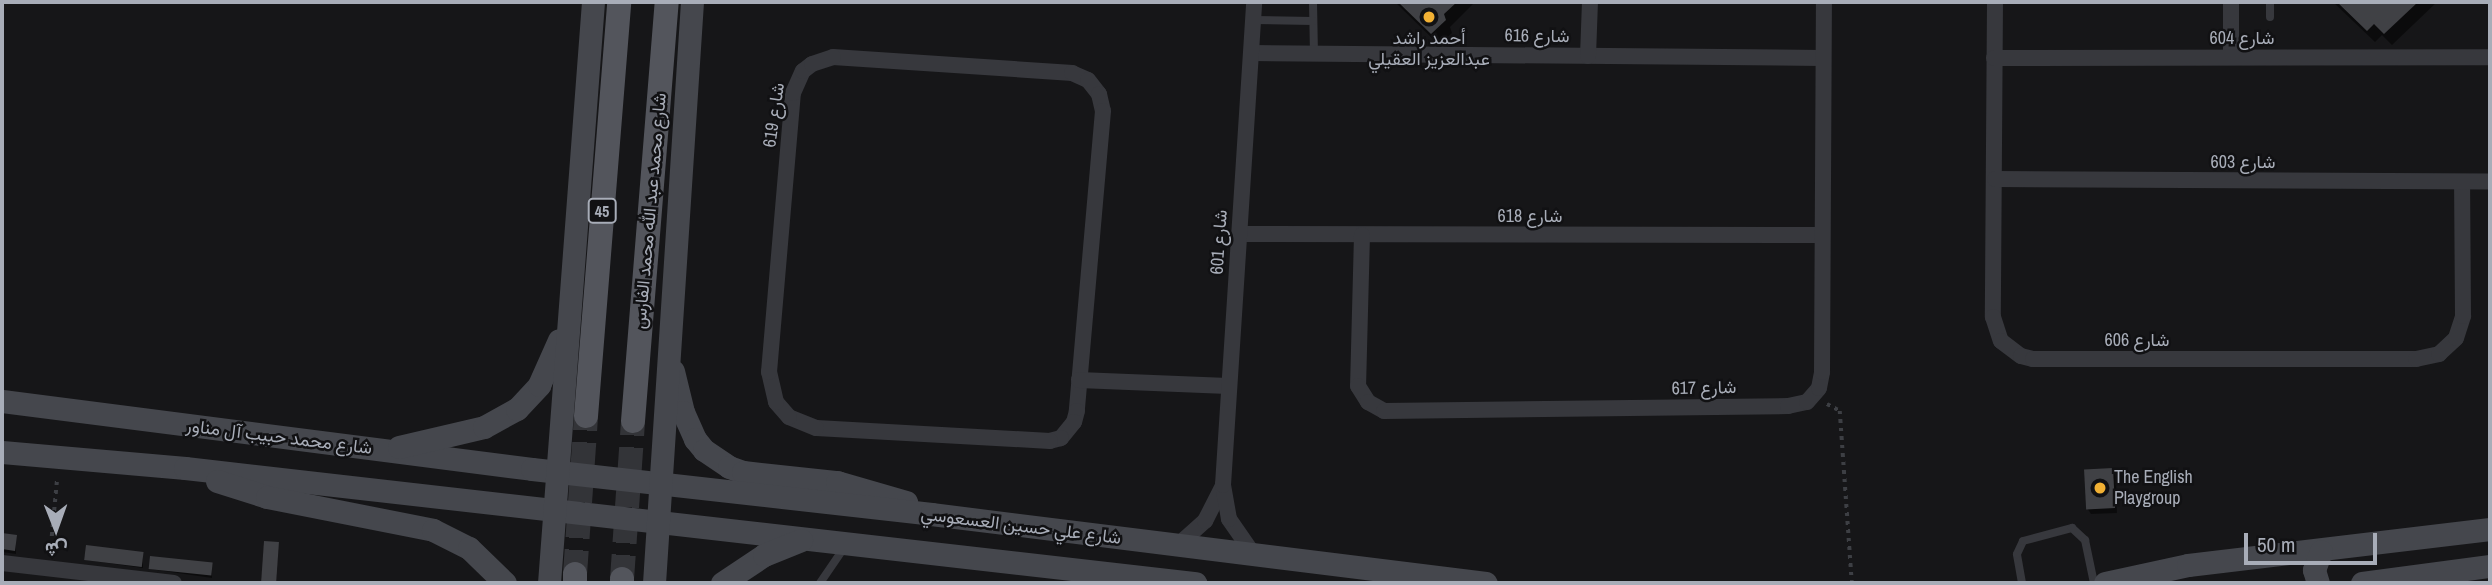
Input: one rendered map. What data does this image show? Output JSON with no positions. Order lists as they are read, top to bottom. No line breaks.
{"streets":{"main road":["45","شارع محمد عبد الله محمد الفارس"],"street":["شارع 616","شارع 604","شارع 619","شارع 603","شارع 618","شارع 601","شارع 606","شارع 617","شارع محمد حبيب آل مناور","شارع علي حسين العسعوسي"]},"crossings":[["شارع 616","شارع 601"],["شارع 604","شارع 606"],["شارع 603","شارع 606"],["شارع 618","شارع 601"],["شارع 618","شارع 617"],["شارع 601","شارع علي حسين العسعوسي"],["شارع محمد حبيب آل مناور","شارع علي حسين العسعوسي"]],"places":["أحمد راشد عبدالعزيز العقيلي","The English Playgroup"],"scale_bar":"50 m","north":"bottom"}
